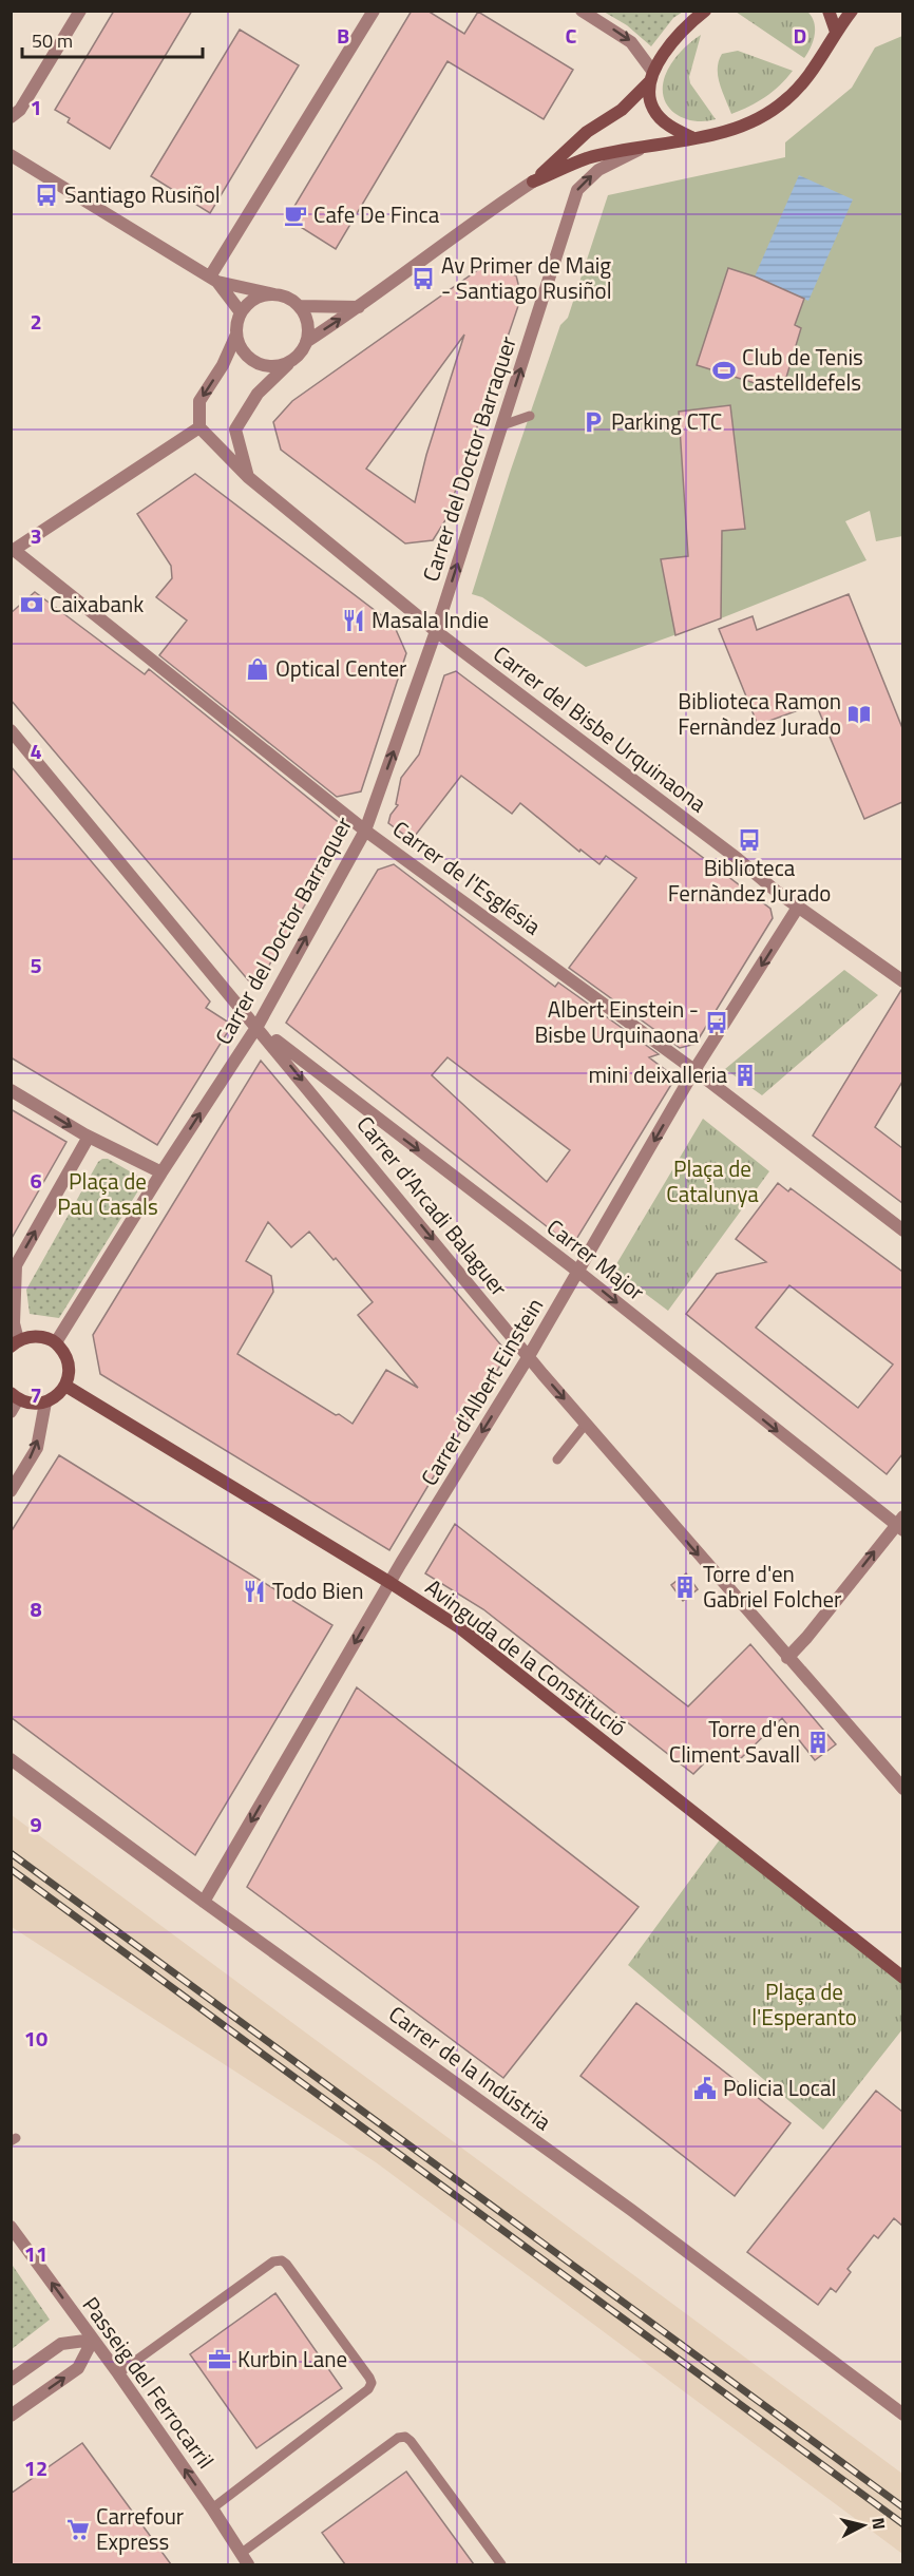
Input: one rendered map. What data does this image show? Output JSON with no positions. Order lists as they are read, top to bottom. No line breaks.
{"streets":{"street":["Carrer del Doctor Barraquer","Carrer del Bisbe Urquinaona","Carrer de l'Església","Carrer d'Arcadi Balaguer","Carrer Major","Carrer d'Albert Einstein","Avinguda de la Constitució","Carrer de la Indústria","Passeig del Ferrocarril"]},"crossings":[["Carrer del Doctor Barraquer","Carrer del Bisbe Urquinaona"],["Carrer del Doctor Barraquer","Carrer de l'Església"],["Carrer del Doctor Barraquer","Carrer d'Arcadi Balaguer"],["Carrer del Doctor Barraquer","Carrer Major"],["Carrer del Bisbe Urquinaona","Carrer d'Albert Einstein"],["Carrer de l'Església","Carrer d'Albert Einstein"],["Carrer d'Arcadi Balaguer","Carrer Major"],["Carrer d'Arcadi Balaguer","Carrer d'Albert Einstein"],["Carrer Major","Carrer d'Albert Einstein"],["Carrer d'Albert Einstein","Avinguda de la Constitució"],["Carrer d'Albert Einstein","Carrer de la Indústria"]],"one_way":["Carrer del Doctor Barraquer","Carrer d'Arcadi Balaguer","Carrer Major","Carrer d'Albert Einstein","Passeig del Ferrocarril"],"parks":["Plaça de Catalunya","Plaça de Pau Casals","Plaça de l'Esperanto"],"places":{"bus stop":["Santiago Rusiñol","Av Primer de Maig - Santiago Rusiñol","Biblioteca Fernàndez Jurado","Albert Einstein - Bisbe Urquinaona"],"cafe":["Cafe De Finca"],"sports":["Club de Tenis Castelldefels"],"parking":["Parking CTC"],"bank":["Caixabank"],"restaurant":["Masala Indie","Todo Bien"],"shop":["Optical Center"],"library":["Biblioteca Ramon Fernàndez Jurado"],"building":["mini deixalleria","Torre d'en Gabriel Folcher","Torre d'en Climent Savall"],"public building":["Policia Local"],"office":["Kurbin Lane"],"supermarket":["Carrefour Express"]},"scale_bar":"50 m","north":"right","grid":{"columns":["B","C","D"],"rows":["1","2","3","4","5","6","7","8","9","10","11","12"]}}
